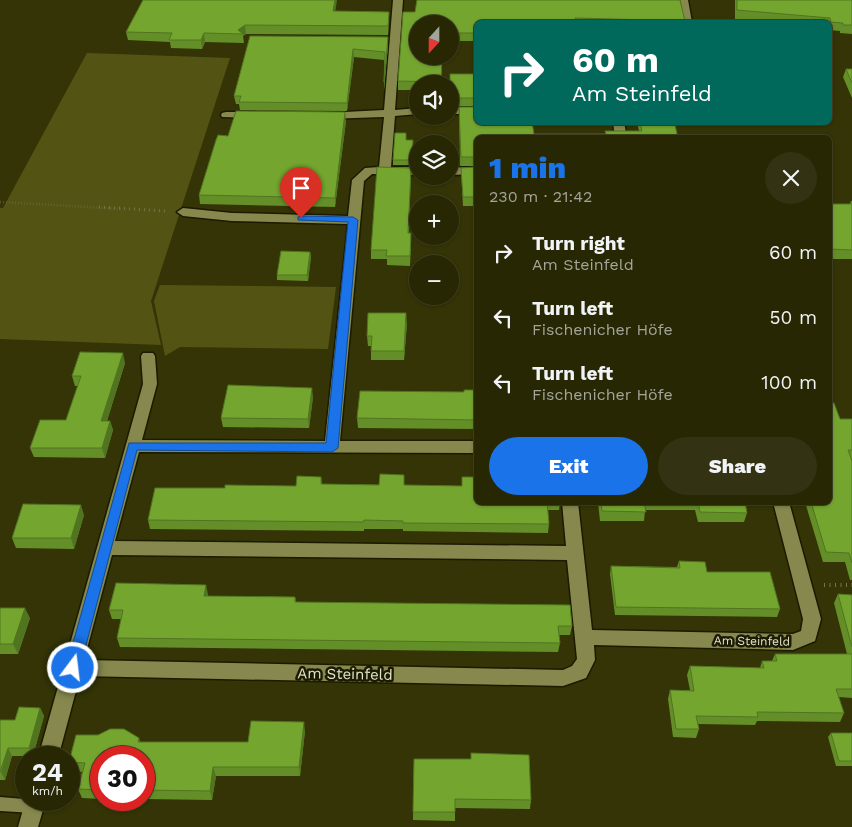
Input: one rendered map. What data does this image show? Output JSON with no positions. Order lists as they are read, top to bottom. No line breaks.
{"streets":{"street":["Am Steinfeld"]},"north":"bottom","page":{"map_buttons":["+","−"],"turn":["60 m","Am Steinfeld"],"heading":["1 min","230 m · 21:42"],"list":[{"name":"Turn right","note":"Am Steinfeld","value":"60 m"},{"name":"Turn left","note":"Fischenicher Höfe","value":"50 m"},{"name":"Turn left","note":"Fischenicher Höfe","value":"100 m"}],"buttons":["Exit","Share"],"speed":"24 km/h","limit":"30"}}
